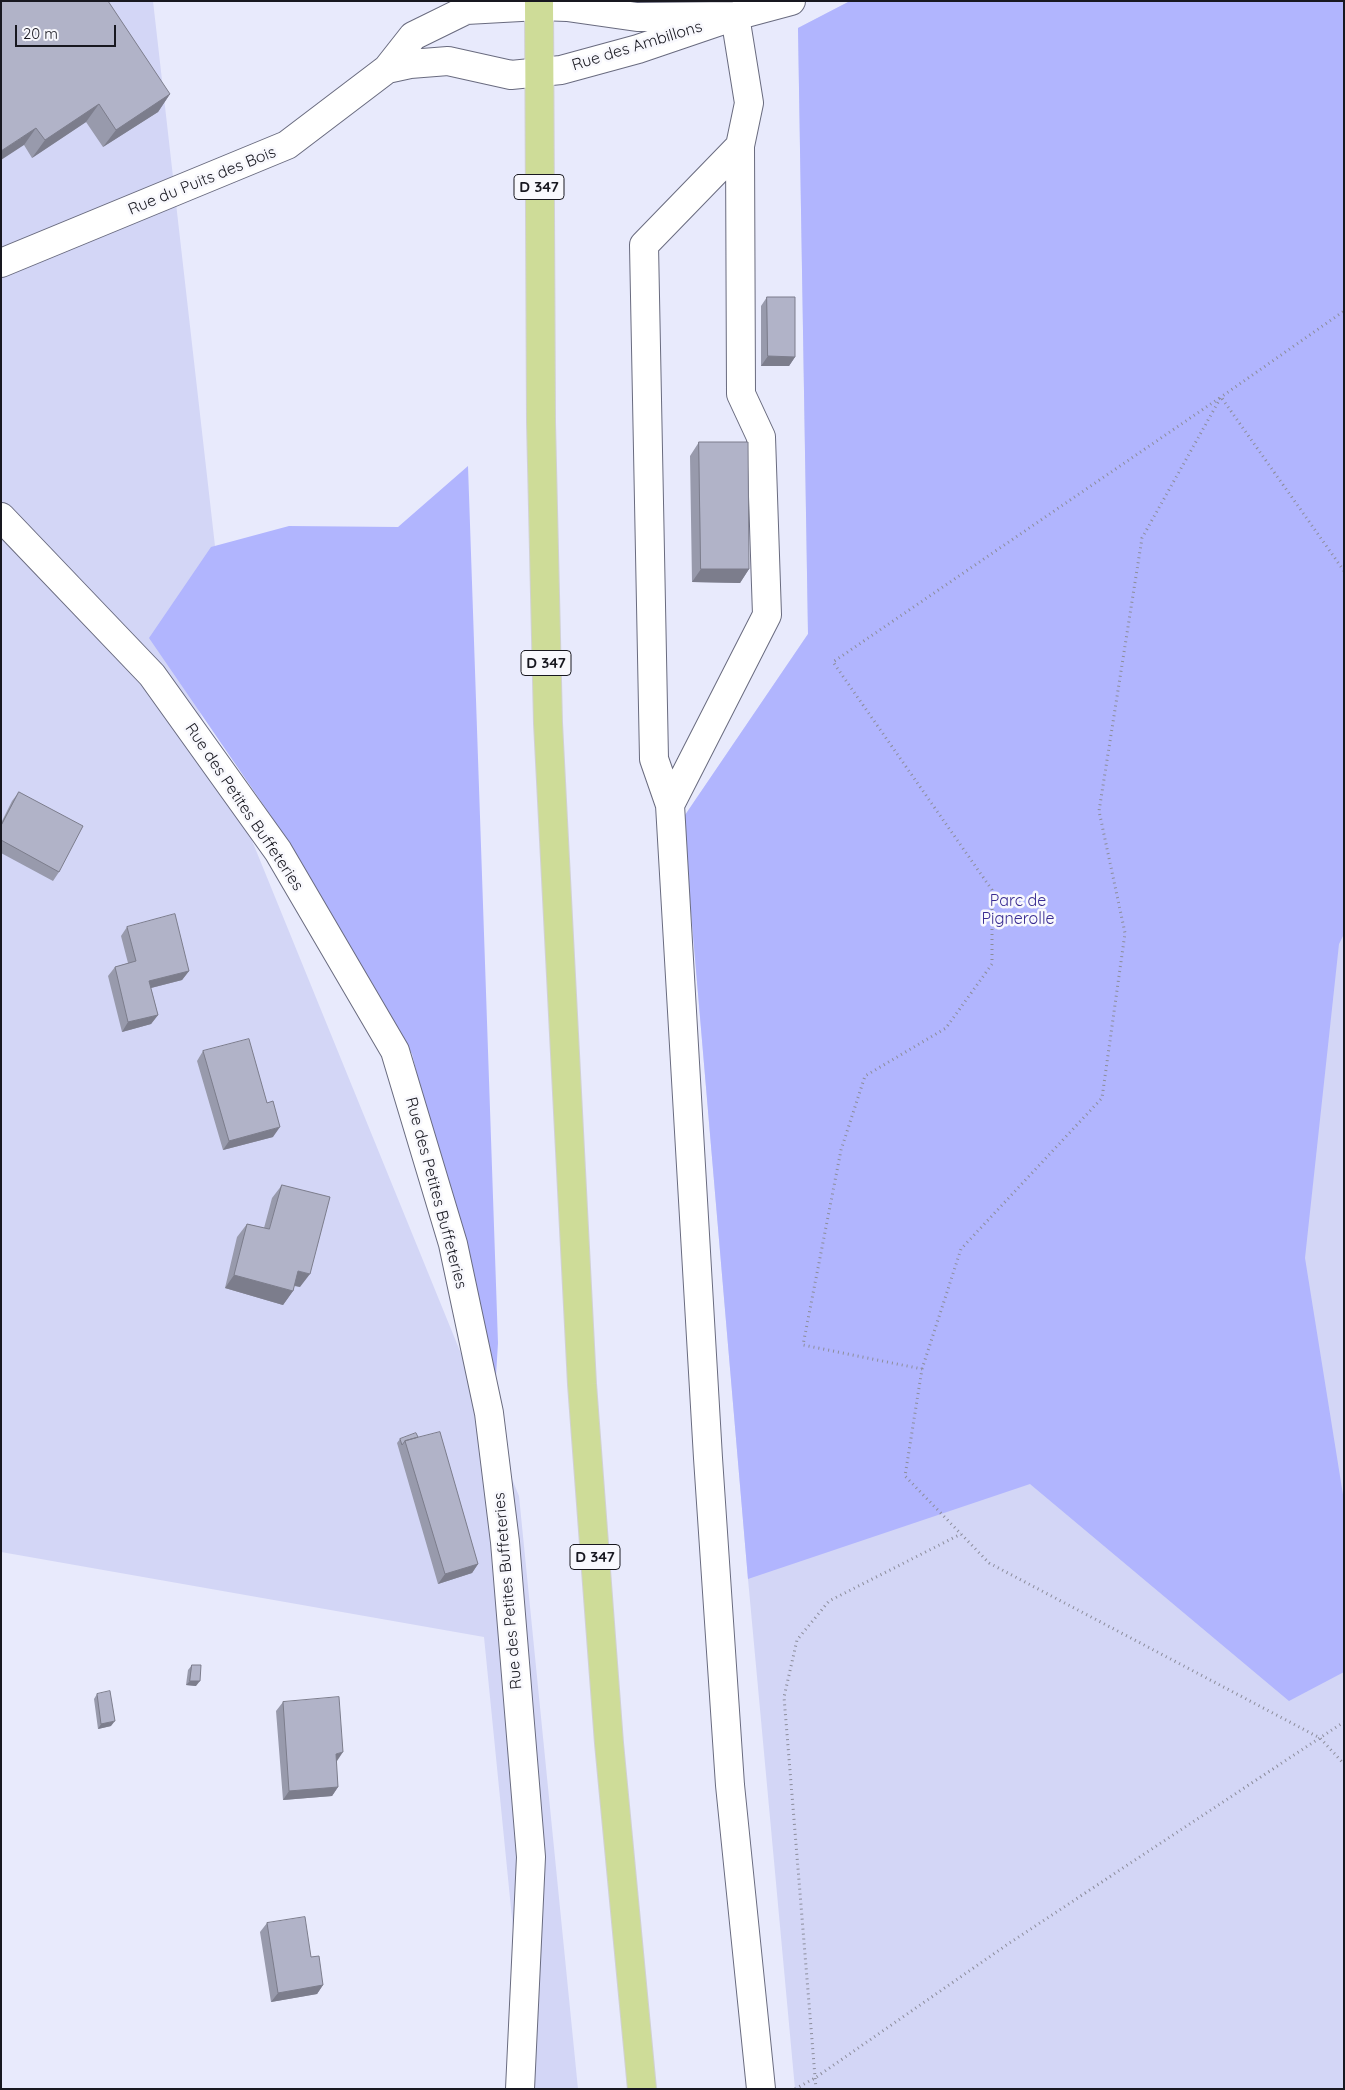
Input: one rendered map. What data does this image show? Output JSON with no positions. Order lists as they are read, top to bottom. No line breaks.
{"streets":{"main road":["D 347"],"street":["Rue des Ambillons","Rue du Puits des Bois","Rue des Petites Buffeteries"]},"crossings":[["Rue des Ambillons","Rue du Puits des Bois"],["Rue des Ambillons","D 347"],["Rue du Puits des Bois","D 347"]],"parks":["Parc de Pignerolle"],"scale_bar":"20 m"}
